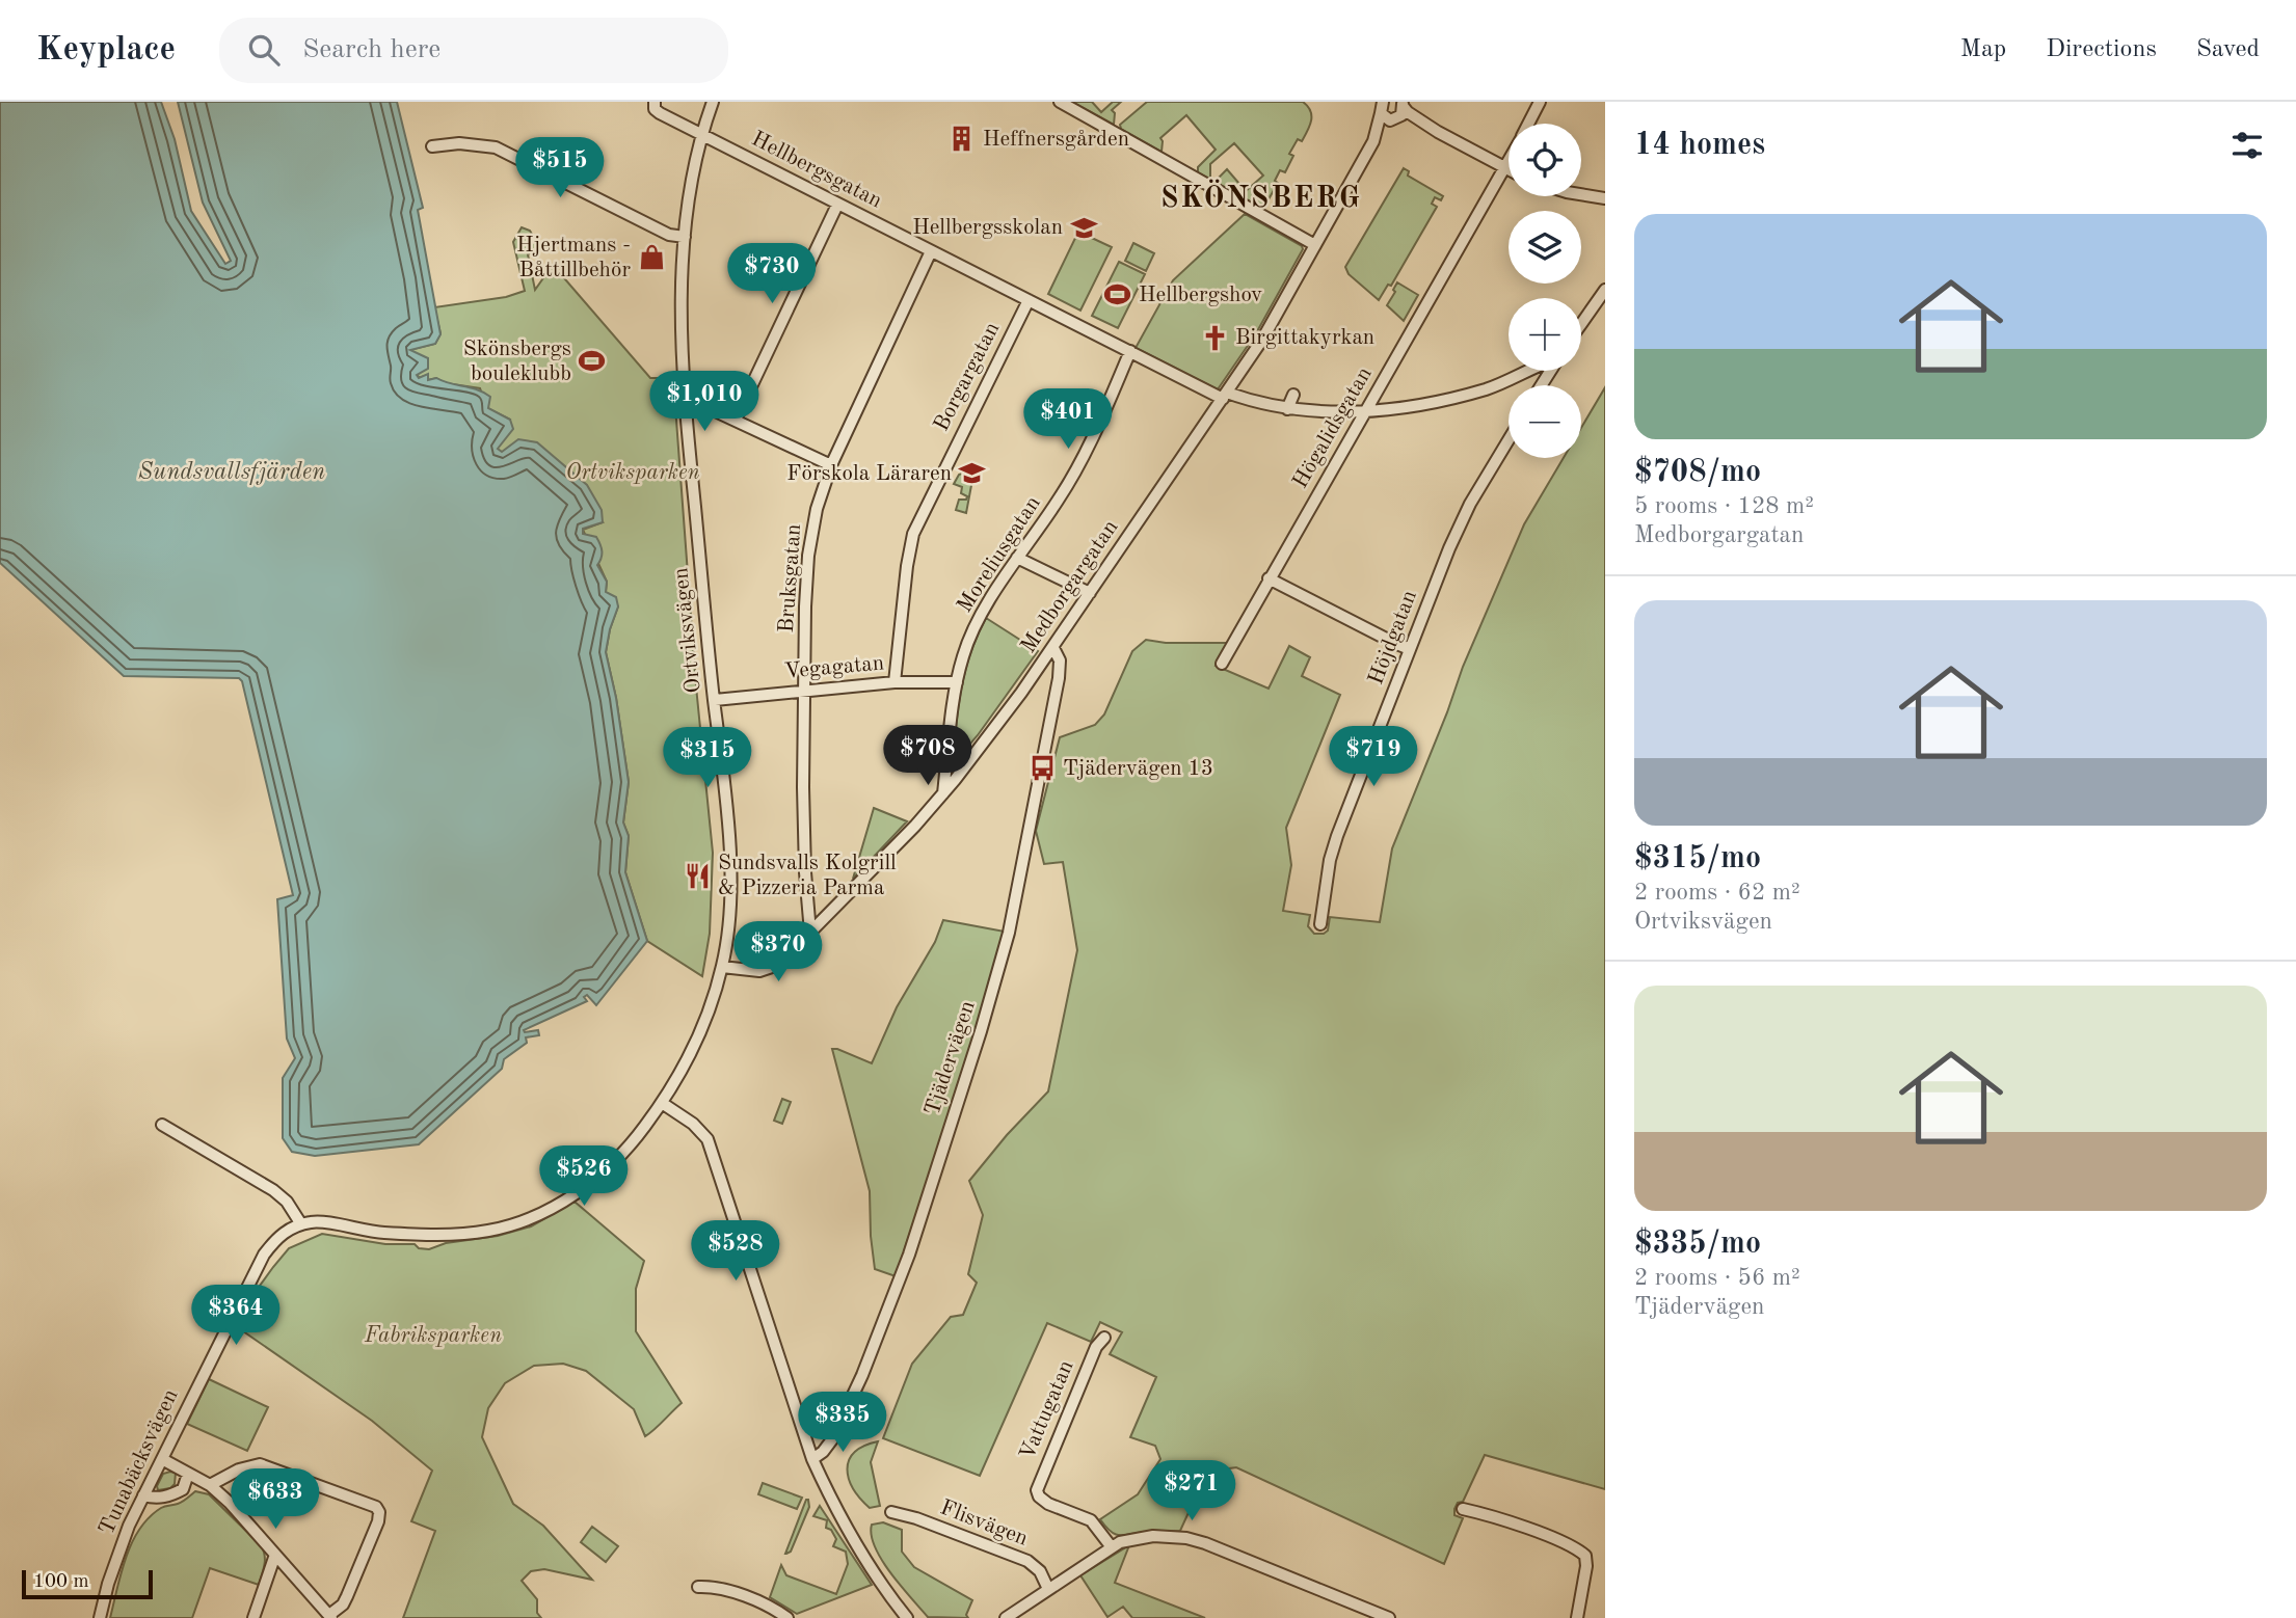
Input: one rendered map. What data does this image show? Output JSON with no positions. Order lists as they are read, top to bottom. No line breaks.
{"streets":{"street":["Hellbergsgatan","Borgargatan","Högalidsgatan","Moreliusgatan","Bruksgatan","Medborgargatan","Ortviksvägen","Höjdgatan","Vegagatan","Tjädervägen","Vattugatan","Tunabäcksvägen","Flisvägen"]},"crossings":[["Hellbergsgatan","Borgargatan"],["Hellbergsgatan","Högalidsgatan"],["Hellbergsgatan","Moreliusgatan"],["Hellbergsgatan","Bruksgatan"],["Hellbergsgatan","Medborgargatan"],["Hellbergsgatan","Ortviksvägen"],["Borgargatan","Vegagatan"],["Moreliusgatan","Medborgargatan"],["Moreliusgatan","Vegagatan"],["Bruksgatan","Medborgargatan"],["Bruksgatan","Vegagatan"],["Medborgargatan","Ortviksvägen"],["Medborgargatan","Tjädervägen"],["Ortviksvägen","Vegagatan"],["Ortviksvägen","Tunabäcksvägen"]],"districts":["SKÖNSBERG"],"water":["Sundsvallsfjärden"],"parks":["Ortviksparken","Fabriksparken"],"places":{"building":["Heffnersgården"],"school or university":["Hellbergsskolan","Förskola Läraren"],"shop":["Hjertmans - Båttillbehör"],"sports":["Hellbergshov","Skönsbergs bouleklubb"],"church":["Birgittakyrkan"],"bus stop":["Tjädervägen 13"],"restaurant":["Sundsvalls Kolgrill & Pizzeria Parma"]},"scale_bar":"100 m","page":{"header":"Keyplace","search":"Search here","nav":["Map","Directions","Saved"],"heading":"14 homes","map_buttons":["+","−"],"price":["$515","$730","$1,010","$401","$708","$719","$315","$370","$526","$528","$364","$335","$271","$633"],"list":[{"name":"$708/mo","note":"5 rooms · 128 m² · Medborgargatan"},{"name":"$315/mo","note":"2 rooms · 62 m² · Ortviksvägen"},{"name":"$335/mo","note":"2 rooms · 56 m² · Tjädervägen"}],"scale":"100 m"}}
